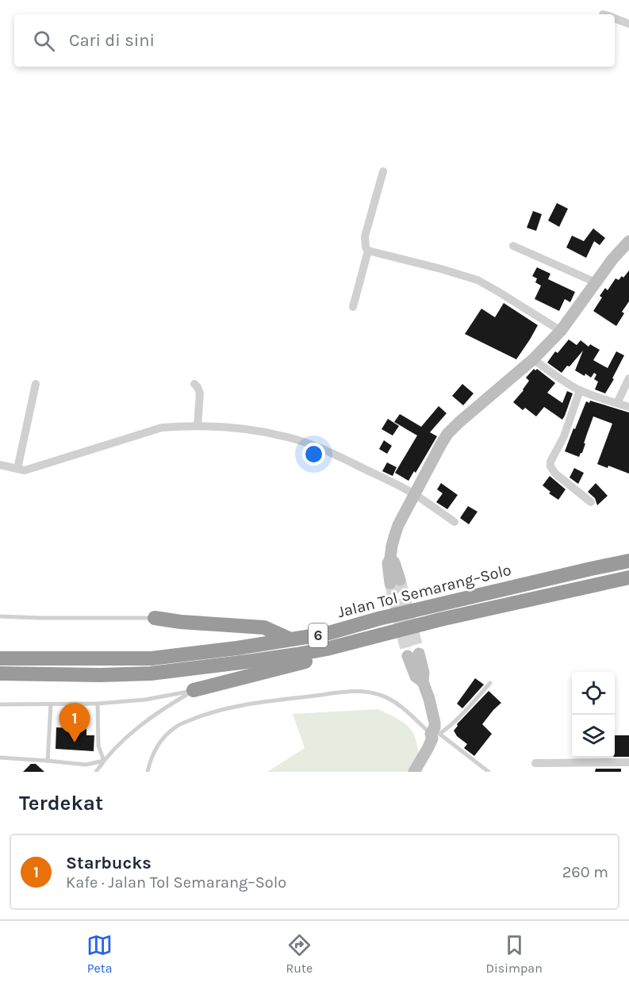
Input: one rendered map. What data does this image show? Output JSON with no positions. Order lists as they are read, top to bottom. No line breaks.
{"streets":{"highway":["Jalan Tol Semarang–Solo","6"]},"page":{"search":"Cari di sini","pins":"1","heading":"Terdekat","list":[{"mark":"1","name":"Starbucks","note":"Kafe · Jalan Tol Semarang–Solo","value":"260 m"}],"nav":["Peta","Rute","Disimpan"]}}
